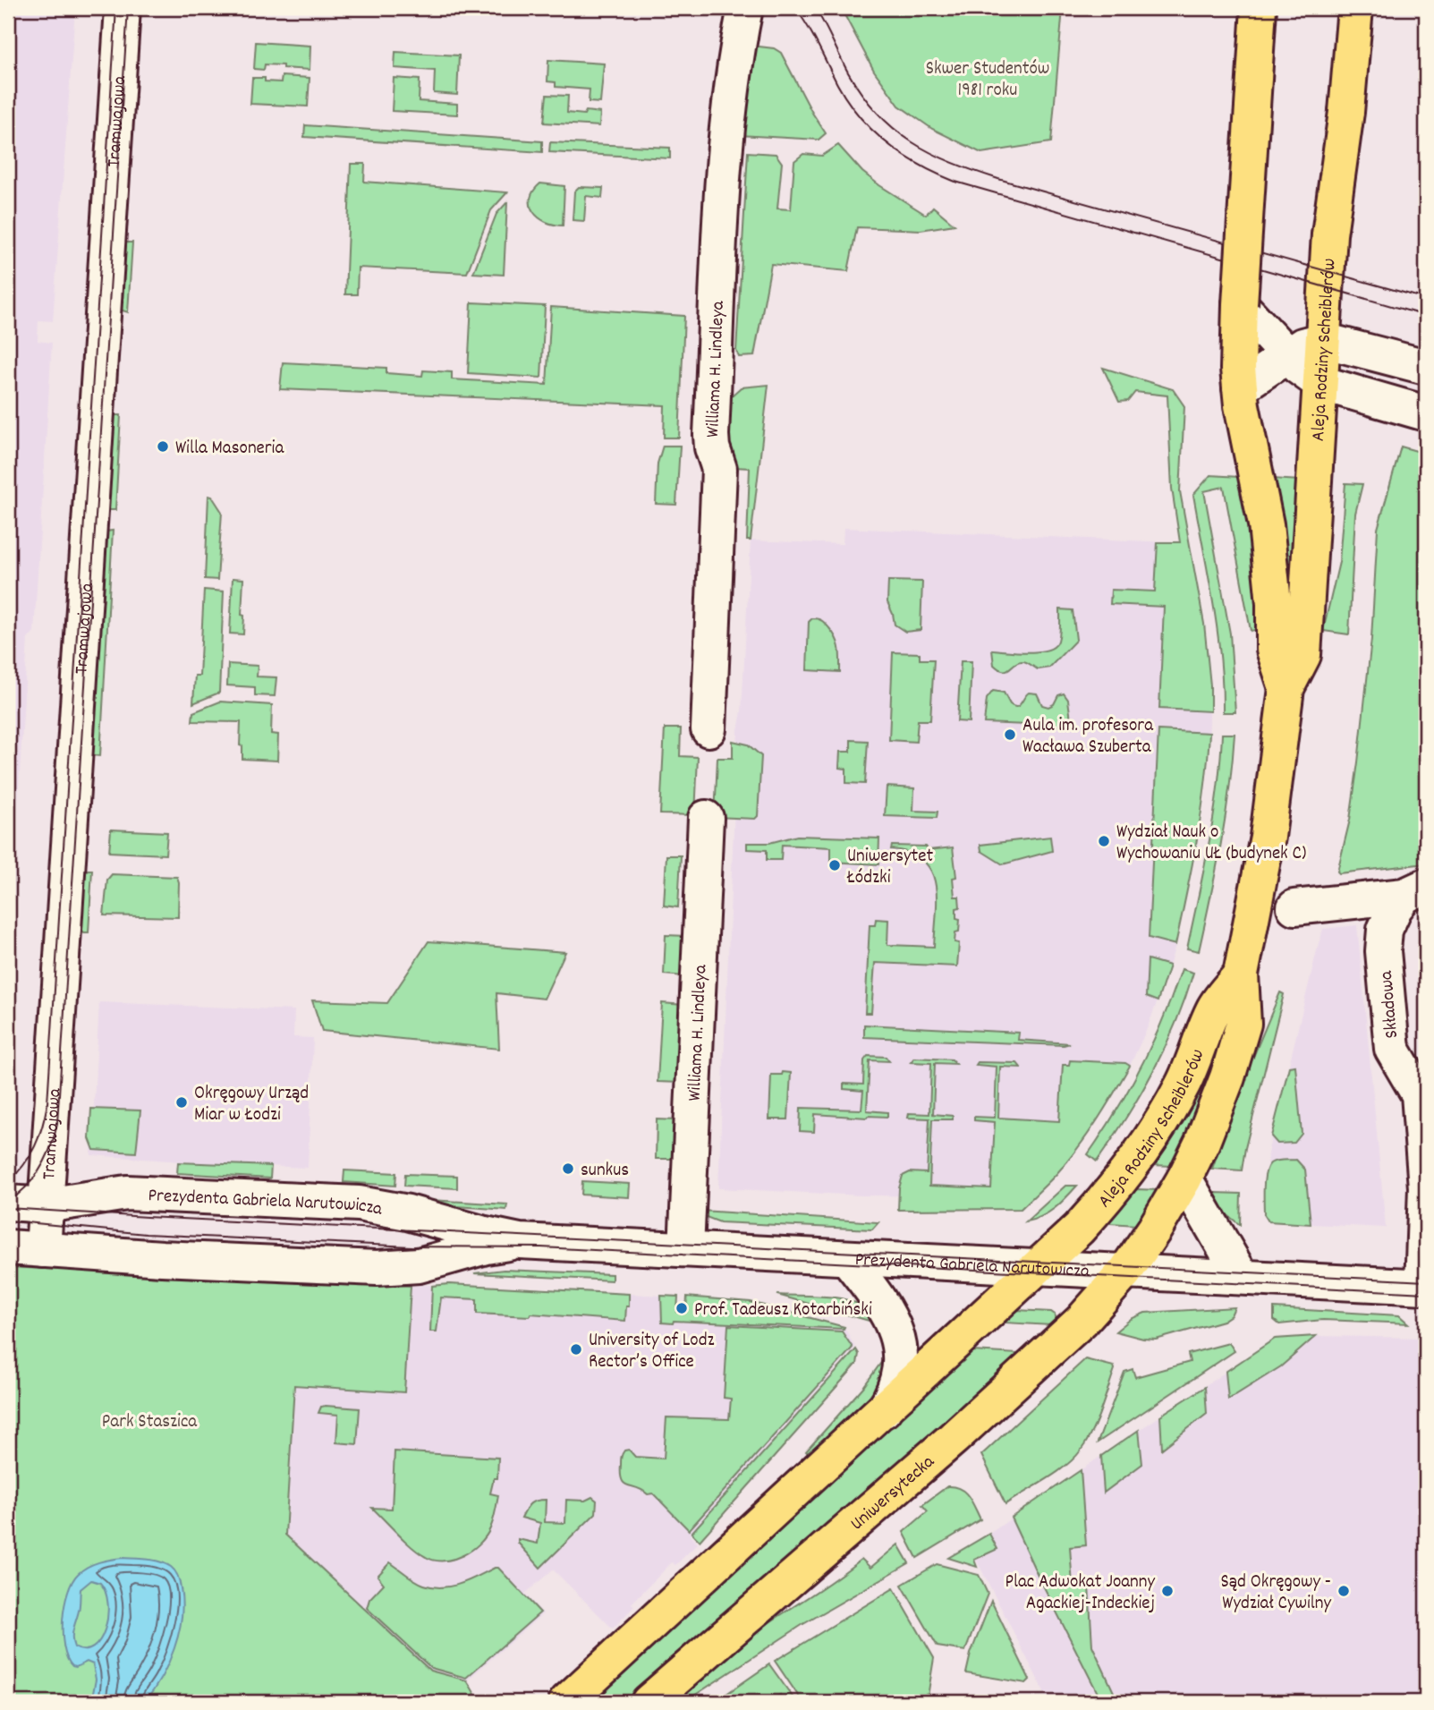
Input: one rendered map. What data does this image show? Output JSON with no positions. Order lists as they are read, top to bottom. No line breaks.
{"streets":{"main road":["Aleja Rodziny Scheiblerów","Uniwersytecka"],"street":["Tramwajowa","Williama H. Lindleya","Składowa","Prezydenta Gabriela Narutowicza"]},"crossings":[["Tramwajowa","Prezydenta Gabriela Narutowicza"],["Aleja Rodziny Scheiblerów","Prezydenta Gabriela Narutowicza"],["Aleja Rodziny Scheiblerów","Uniwersytecka"],["Williama H. Lindleya","Prezydenta Gabriela Narutowicza"],["Składowa","Prezydenta Gabriela Narutowicza"],["Prezydenta Gabriela Narutowicza","Uniwersytecka"]],"parks":["Skwer Studentów 1981 roku","Park Staszica"],"places":["Willa Masoneria","Aula im. profesora Wacława Szuberta","Wydział Nauk o Wychowaniu UŁ (budynek C)","Uniwersytet Łódzki","Okręgowy Urząd Miar w Łodzi","sunkus","Prof. Tadeusz Kotarbiński","University of Lodz Rector’s Office","Plac Adwokat Joanny Agackiej-Indeckiej","Sąd Okręgowy - Wydział Cywilny"]}
